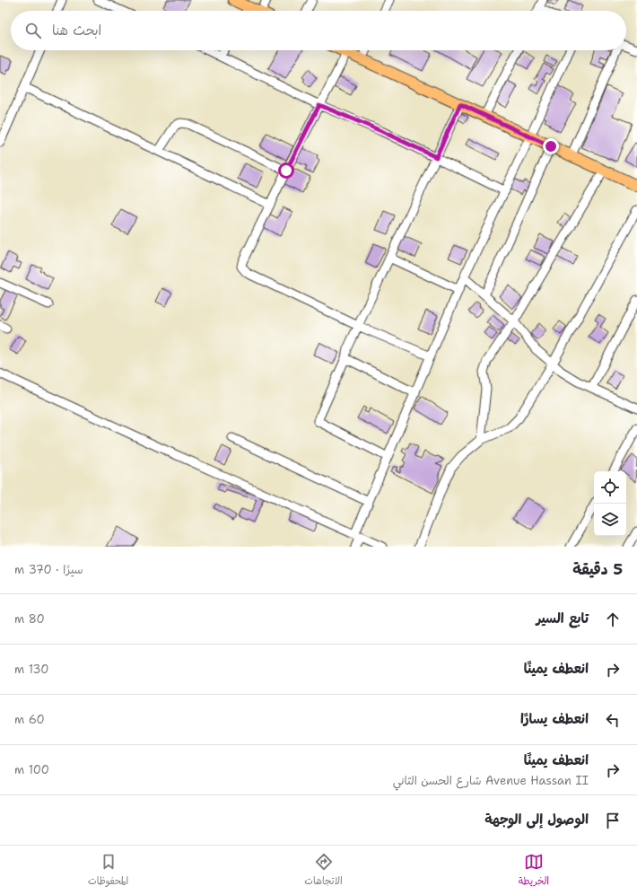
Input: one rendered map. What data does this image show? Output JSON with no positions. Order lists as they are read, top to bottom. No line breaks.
{"page":{"search":"ابحث هنا","heading":["5 دقيقة","سيرًا · 370 m"],"list":[["تابع السير","80 m"],["انعطف يمينًا","130 m"],["انعطف يسارًا","60 m"],["انعطف يمينًا","Avenue Hassan II شارع الحسن الثاني","100 m"],"الوصول إلى الوجهة"],"nav":["الخريطة","الاتجاهات","المحفوظات"]}}
